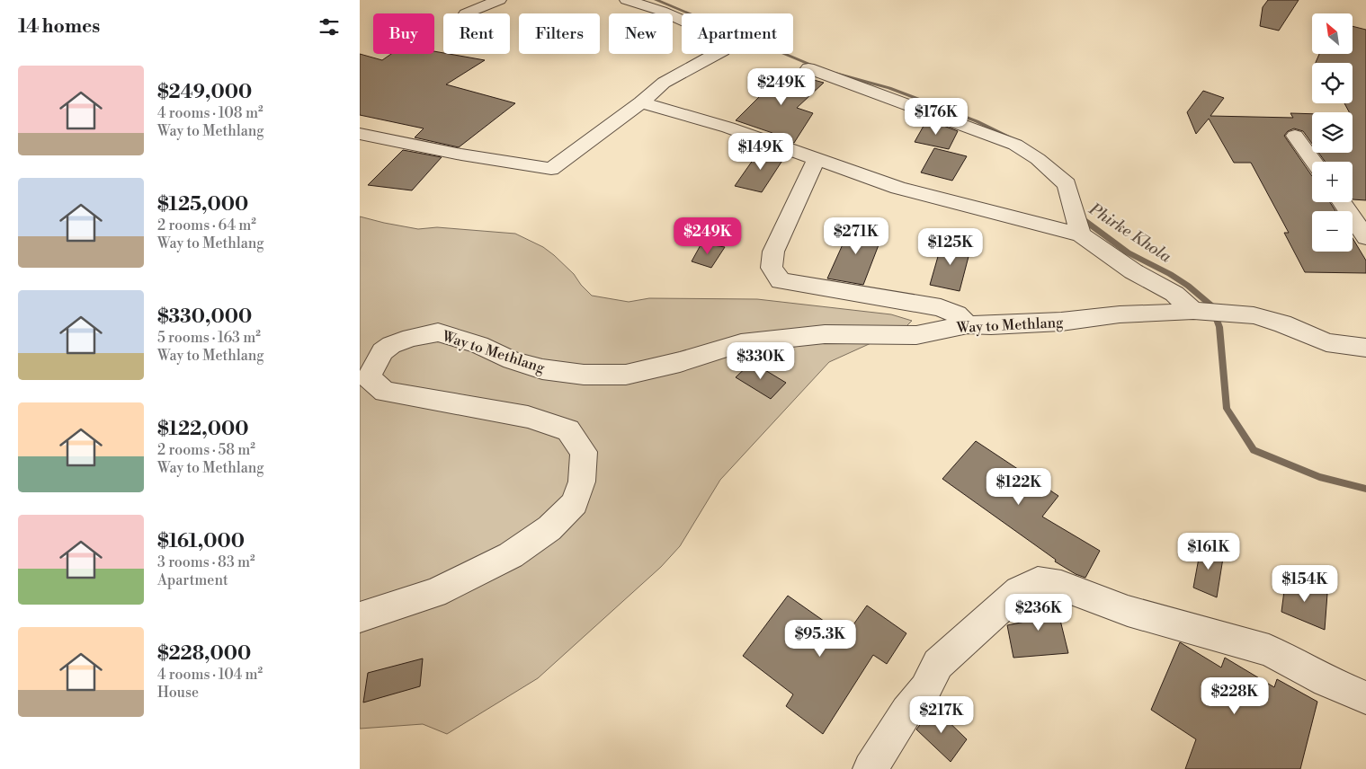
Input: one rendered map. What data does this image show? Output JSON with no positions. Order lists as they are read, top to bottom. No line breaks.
{"streets":{"street":["Way to Methlang"]},"water":["Phirke Khola"],"north":"top left","page":{"heading":"14 homes","map_buttons":["+","−"],"chip":["Buy","Rent","Filters","New","Apartment"],"list":[{"name":"$249,000","note":"4 rooms · 108 m² · Way to Methlang"},{"name":"$125,000","note":"2 rooms · 64 m² · Way to Methlang"},{"name":"$330,000","note":"5 rooms · 163 m² · Way to Methlang"},{"name":"$122,000","note":"2 rooms · 58 m² · Way to Methlang"},{"name":"$161,000","note":"3 rooms · 83 m² · Apartment"},{"name":"$228,000","note":"4 rooms · 104 m² · House"}],"price":["$249K","$176K","$149K","$249K","$271K","$125K","$330K","$122K","$161K","$154K","$236K","$95.3K","$228K","$217K"]}}
